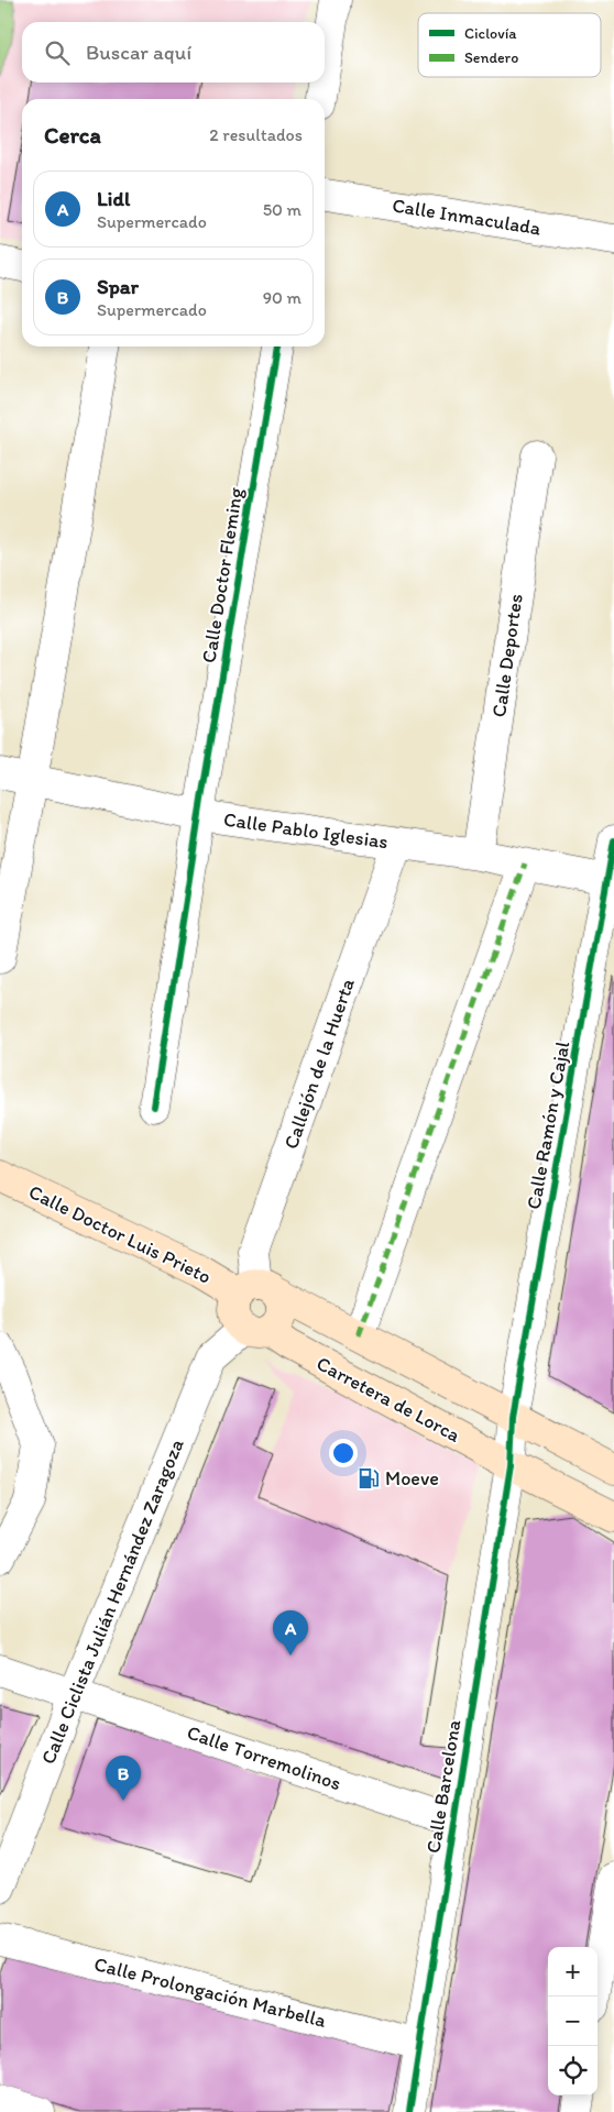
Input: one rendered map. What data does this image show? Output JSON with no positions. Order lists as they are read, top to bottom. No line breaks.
{"streets":{"main road":["Calle Doctor Luis Prieto","Carretera de Lorca"],"street":["Calle Inmaculada","Calle Doctor Fleming","Calle Deportes","Calle Pablo Iglesias","Callejón de la Huerta","Calle Ramón y Cajal","Calle Ciclista Julián Hernández Zaragoza","Calle Torremolinos","Calle Barcelona","Calle Prolongación Marbella"]},"crossings":[["Calle Doctor Fleming","Calle Pablo Iglesias"],["Calle Deportes","Calle Pablo Iglesias"],["Calle Pablo Iglesias","Callejón de la Huerta"],["Calle Pablo Iglesias","Calle Ramón y Cajal"],["Callejón de la Huerta","Calle Doctor Luis Prieto"],["Callejón de la Huerta","Carretera de Lorca"],["Callejón de la Huerta","Calle Ciclista Julián Hernández Zaragoza"],["Calle Doctor Luis Prieto","Carretera de Lorca"],["Calle Doctor Luis Prieto","Calle Ciclista Julián Hernández Zaragoza"],["Carretera de Lorca","Calle Ciclista Julián Hernández Zaragoza"],["Carretera de Lorca","Calle Barcelona"],["Calle Ciclista Julián Hernández Zaragoza","Calle Torremolinos"],["Calle Torremolinos","Calle Barcelona"],["Calle Barcelona","Calle Prolongación Marbella"]],"places":{"fuel station":["Moeve"]},"legend":["Ciclovía","Sendero"],"page":{"search":"Buscar aquí","heading":["Cerca","2 resultados"],"list":[{"mark":"A","name":"Lidl","note":"Supermercado","value":"50 m"},{"mark":"B","name":"Spar","note":"Supermercado","value":"90 m"}],"pins":["A","B"],"map_buttons":["+","−"]}}
